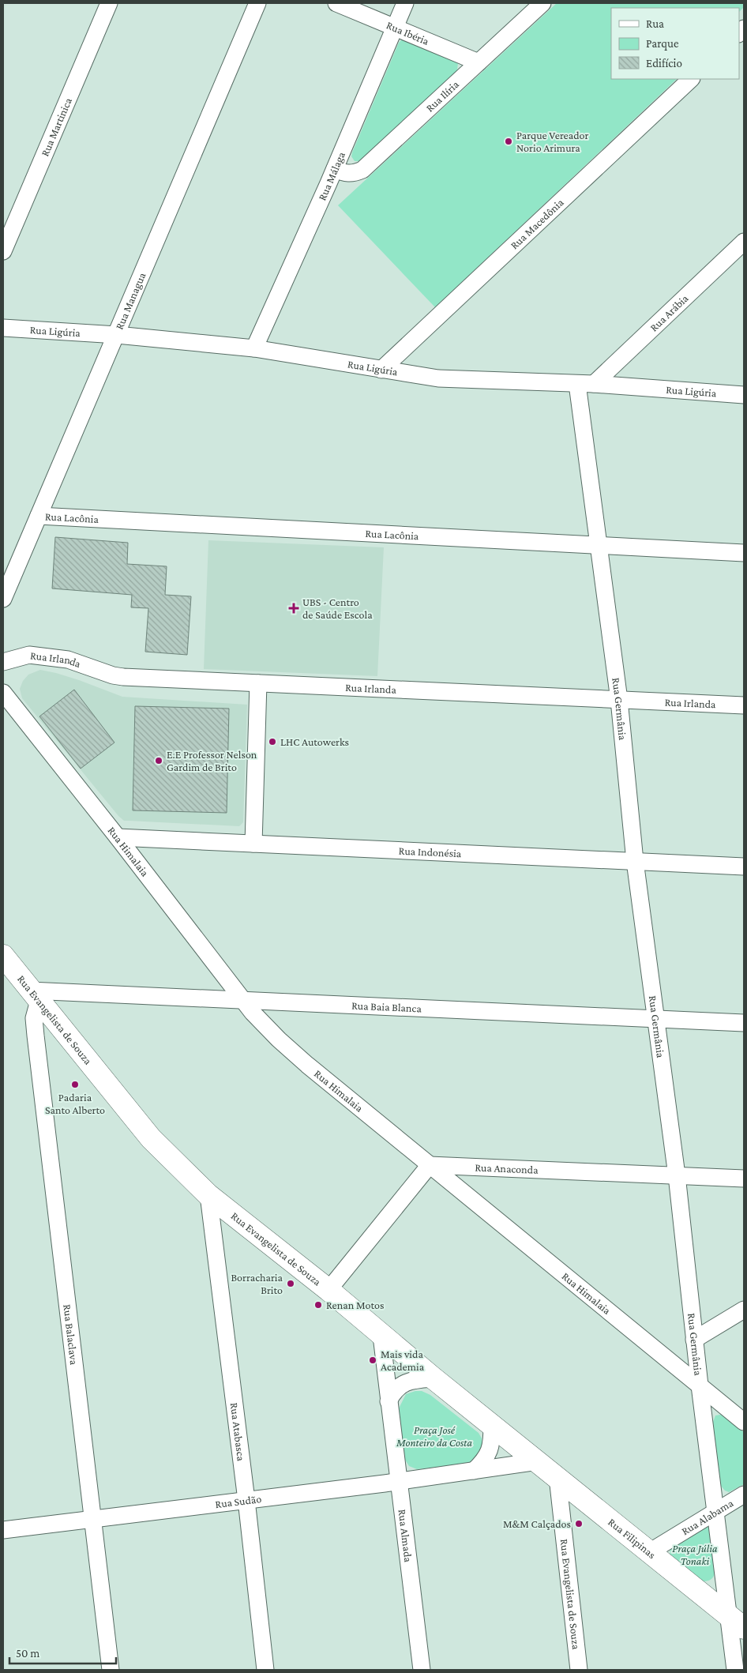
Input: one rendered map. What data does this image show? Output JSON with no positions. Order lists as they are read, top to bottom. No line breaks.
{"streets":{"main road":["Rua Evangelista de Souza","Rua Filipinas"],"street":["Rua Ibéria","Rua Ilíria","Rua Martinica","Rua Málaga","Rua Macedônia","Rua Managua","Rua Arábia","Rua Ligúria","Rua Lacônia","Rua Irlanda","Rua Germânia","Rua Indonésia","Rua Himalaia","Rua Baia Blanca","Rua Anaconda","Rua Balaclava","Rua Atabasca","Rua Sudão","Rua Alabama","Rua Almada"]},"crossings":[["Rua Ibéria","Rua Ilíria"],["Rua Ibéria","Rua Málaga"],["Rua Ilíria","Rua Málaga"],["Rua Málaga","Rua Ligúria"],["Rua Macedônia","Rua Ligúria"],["Rua Managua","Rua Ligúria"],["Rua Managua","Rua Lacônia"],["Rua Arábia","Rua Ligúria"],["Rua Ligúria","Rua Germânia"],["Rua Lacônia","Rua Germânia"],["Rua Irlanda","Rua Germânia"],["Rua Germânia","Rua Indonésia"],["Rua Germânia","Rua Himalaia"],["Rua Germânia","Rua Baia Blanca"],["Rua Germânia","Rua Anaconda"],["Rua Germânia","Rua Alabama"],["Rua Germânia","Rua Filipinas"],["Rua Indonésia","Rua Himalaia"],["Rua Himalaia","Rua Baia Blanca"],["Rua Himalaia","Rua Anaconda"],["Rua Baia Blanca","Rua Evangelista de Souza"],["Rua Baia Blanca","Rua Balaclava"],["Rua Evangelista de Souza","Rua Balaclava"],["Rua Evangelista de Souza","Rua Atabasca"],["Rua Evangelista de Souza","Rua Sudão"],["Rua Evangelista de Souza","Rua Almada"],["Rua Evangelista de Souza","Rua Filipinas"],["Rua Balaclava","Rua Sudão"],["Rua Atabasca","Rua Sudão"],["Rua Sudão","Rua Almada"],["Rua Alabama","Rua Filipinas"]],"parks":["Praça José Monteiro da Costa","Praça Júlia Tonaki"],"places":{"other":["Parque Vereador Norio Arimura","LHC Autowerks","E.E Professor Nelson Gardim de Brito","Padaria Santo Alberto","Borracharia Brito","Renan Motos","Mais vida Academia","M&M Calçados"],"health":["UBS - Centro de Saúde Escola"]},"legend":["Rua","Parque","Edifício"],"scale_bar":"50 m"}
